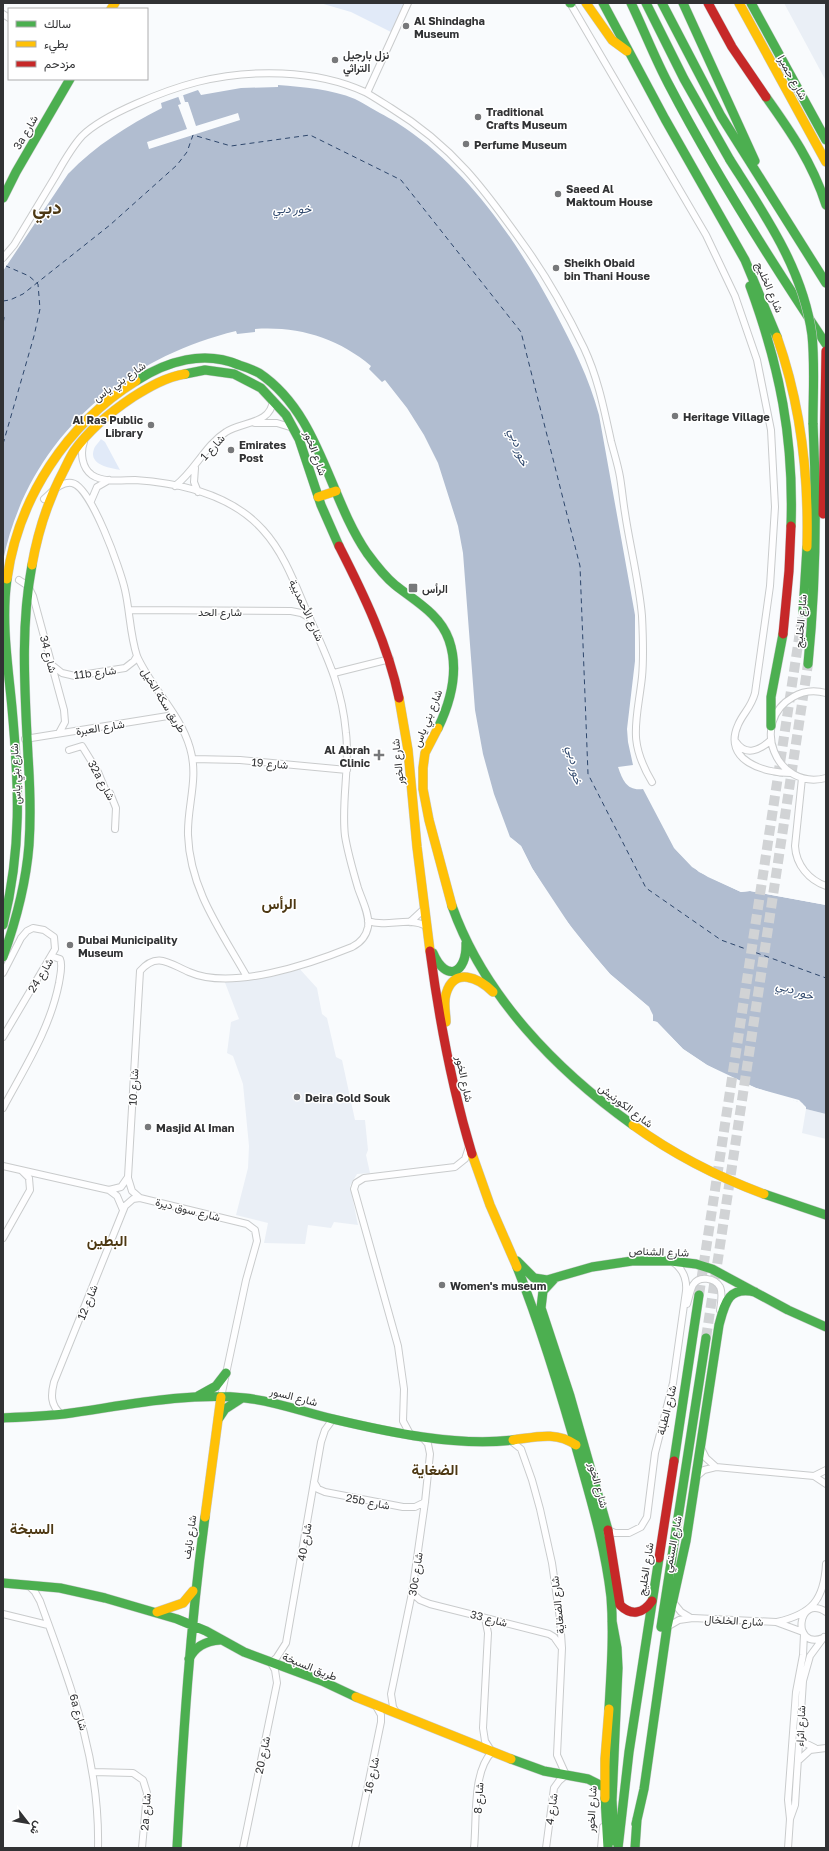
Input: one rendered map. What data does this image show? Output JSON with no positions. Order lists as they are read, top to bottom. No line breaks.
{"streets":{"main road":["شارع جميرا","3a شارع","شارع الخليج","شارع بني ياس","شارع الخور","شارع الكورنيش","شارع الشناص","شارع السور","شارع نايف","شارع الستمي","طريق السبخة"],"street":["شارع 1","شارع الأحمديية","شارع الحد","شارع 34","11b شارع","طريق سكة الخيل","شارع العبرة","شارع 19","32a شارع","شارع 24","شارع 10","شارع سوق ديرة","شارع 12","شارع الطبلة","25b شارع","شارع 40","30c شارع","شارع الضغاية","شارع 33","شارع الخلخال","6a شارع","شارع اثراء","شارع 20","شارع 16","شارع 8","شارع 4","2a شارع"]},"crossings":[["شارع الخليج","شارع الخور"],["شارع بني ياس","شارع 1"],["شارع بني ياس","شارع الخور"],["شارع بني ياس","شارع الأحمديية"],["شارع بني ياس","طريق سكة الخيل"],["شارع بني ياس","شارع العبرة"],["شارع بني ياس","شارع الكورنيش"],["شارع 1","شارع الخور"],["شارع 1","شارع الأحمديية"],["شارع الخور","شارع الشناص"],["شارع الخور","شارع السور"],["شارع الخور","شارع الطبلة"],["شارع الخور","طريق السبخة"],["شارع الأحمديية","شارع الحد"],["شارع الأحمديية","شارع 19"],["شارع الحد","طريق سكة الخيل"],["شارع 34","11b شارع"],["شارع 34","شارع العبرة"],["11b شارع","طريق سكة الخيل"],["طريق سكة الخيل","شارع العبرة"],["طريق سكة الخيل","شارع 19"],["طريق سكة الخيل","شارع 10"],["شارع 10","شارع سوق ديرة"],["شارع سوق ديرة","شارع نايف"],["شارع الشناص","شارع الطبلة"],["شارع الشناص","شارع الستمي"],["شارع 12","شارع السور"],["شارع السور","شارع نايف"],["شارع السور","شارع 40"],["شارع السور","30c شارع"],["شارع السور","شارع الضغاية"],["25b شارع","شارع 40"],["25b شارع","30c شارع"],["شارع نايف","طريق السبخة"],["شارع 40","طريق السبخة"],["شارع 40","شارع 20"],["شارع الستمي","شارع الخلخال"],["30c شارع","شارع 33"],["30c شارع","طريق السبخة"],["شارع الضغاية","شارع 33"],["شارع الضغاية","طريق السبخة"],["شارع الضغاية","شارع 4"],["شارع الخلخال","شارع اثراء"],["طريق السبخة","6a شارع"],["طريق السبخة","شارع 20"],["طريق السبخة","شارع 16"],["طريق السبخة","شارع 8"],["طريق السبخة","شارع 4"],["6a شارع","2a شارع"]],"districts":["دبي","الرأس","البطين","الضغاية","السبخة"],"water":["خور دبي"],"places":{"other":["Al Shindagha Museum","نزل بارجيل التراثي","Traditional Crafts Museum","Perfume Museum","Saeed Al Maktoum House","Sheikh Obaid bin Thani House","Heritage Village","Al Ras Public Library","Emirates Post","Dubai Municipality Museum","Deira Gold Souk","Masjid Al Iman","Women's museum"],"transit":["الرأس"],"health":["Al Abrah Clinic"]},"legend":["سالك","بطيء","مزدحم"],"north":"bottom right"}
